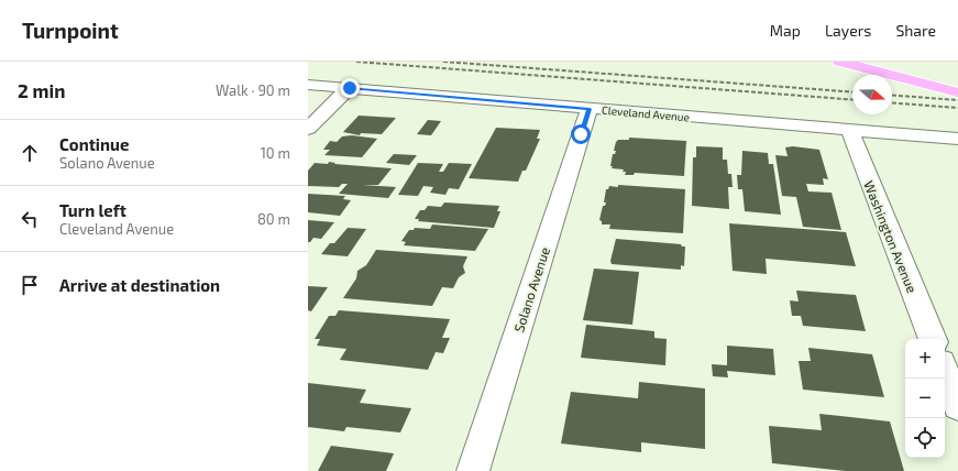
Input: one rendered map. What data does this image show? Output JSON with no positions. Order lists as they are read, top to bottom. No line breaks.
{"streets":{"street":["Cleveland Avenue","Washington Avenue","Solano Avenue"]},"crossings":[["Cleveland Avenue","Washington Avenue"],["Cleveland Avenue","Solano Avenue"]],"north":"right","page":{"header":"Turnpoint","nav":["Map","Layers","Share"],"heading":["2 min","Walk · 90 m"],"list":[["Continue","Solano Avenue","10 m"],["Turn left","Cleveland Avenue","80 m"],"Arrive at destination"],"map_buttons":["+","−"]}}
